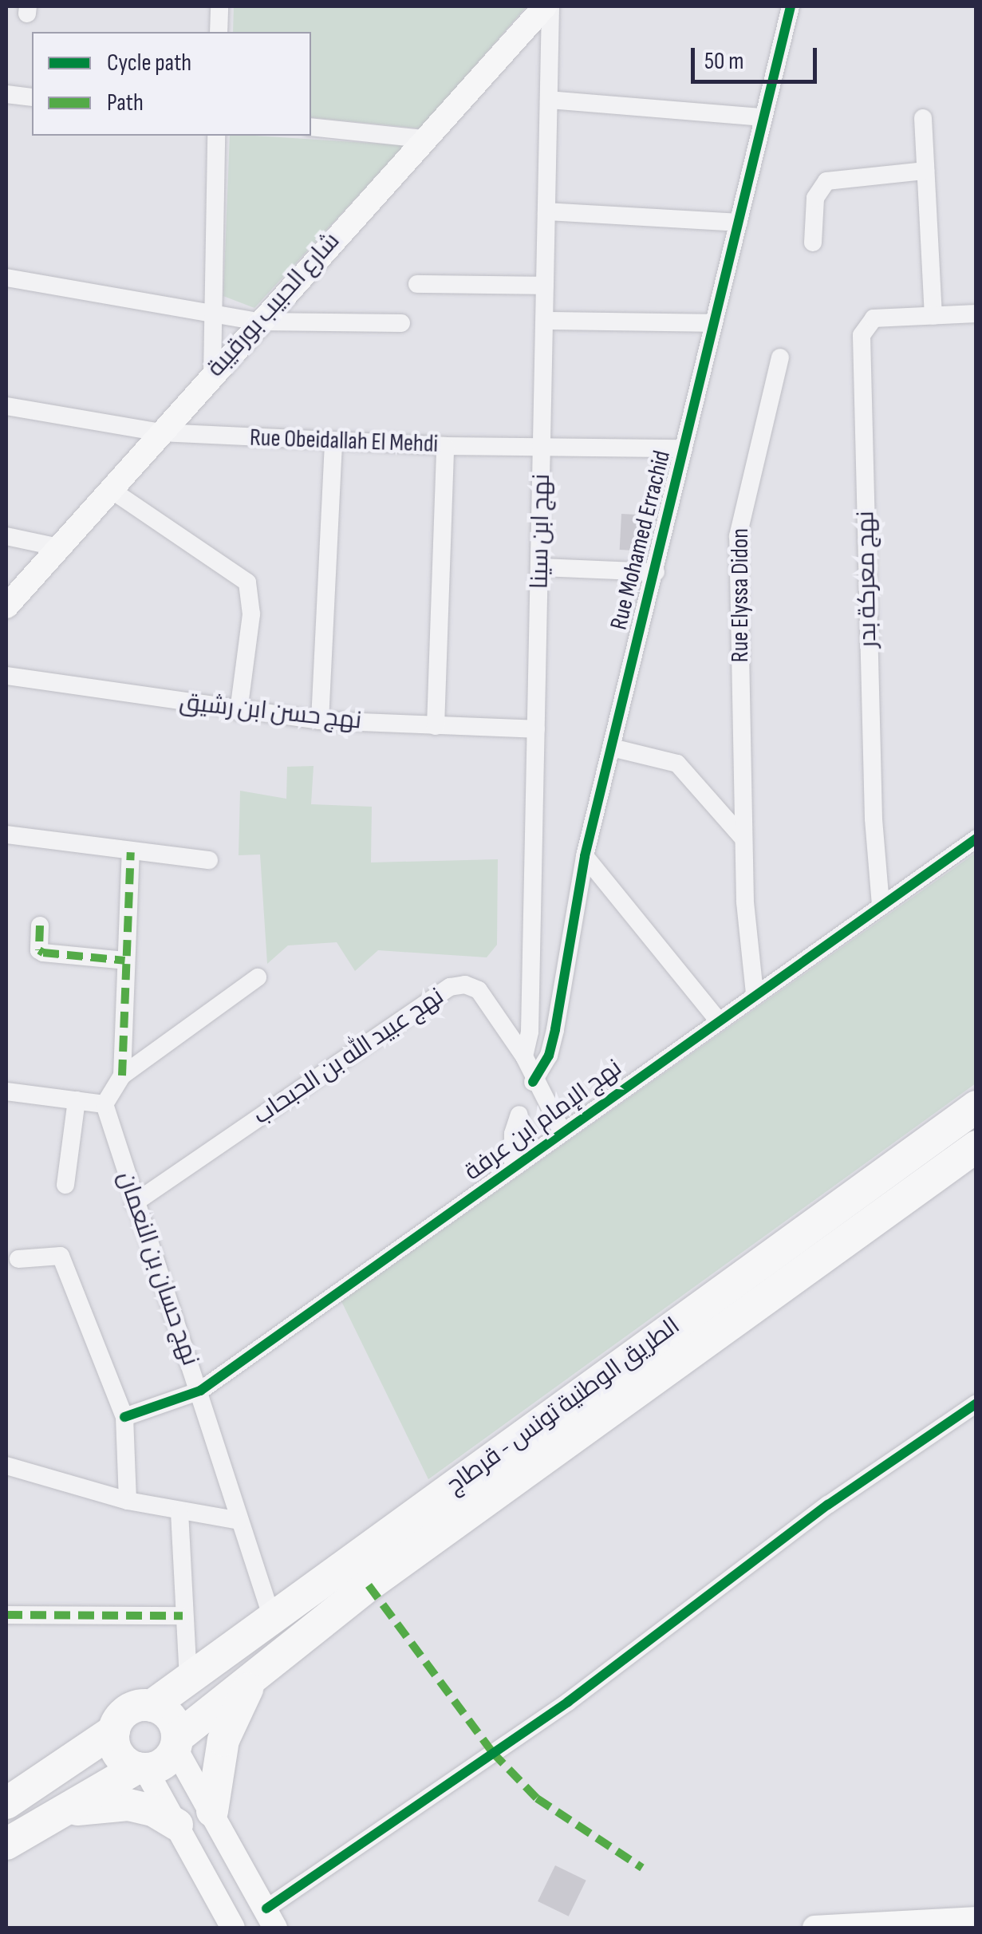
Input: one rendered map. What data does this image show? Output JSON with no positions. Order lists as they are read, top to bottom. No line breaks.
{"streets":{"highway":["الطريق الوطنية تونس - قرطاج"],"street":["شارع الحبيب بورقيبة","Rue Obeidallah El Mehdi","نهج ابن سينا","Rue Mohamed Errachid","نهج معركة بدر","Rue Elyssa Didon","نهج حسن ابن رشيق","نهج عبيد الله بن الحبحاب","نهج الإمام ابن عرفة","نهج حسان بن النعمان"]},"crossings":[["شارع الحبيب بورقيبة","Rue Obeidallah El Mehdi"],["Rue Obeidallah El Mehdi","نهج ابن سينا"],["Rue Obeidallah El Mehdi","Rue Mohamed Errachid"],["نهج ابن سينا","نهج حسن ابن رشيق"],["نهج ابن سينا","نهج عبيد الله بن الحبحاب"],["Rue Mohamed Errachid","نهج عبيد الله بن الحبحاب"],["نهج معركة بدر","نهج الإمام ابن عرفة"],["Rue Elyssa Didon","نهج الإمام ابن عرفة"],["نهج عبيد الله بن الحبحاب","نهج الإمام ابن عرفة"],["نهج عبيد الله بن الحبحاب","نهج حسان بن النعمان"],["نهج الإمام ابن عرفة","نهج حسان بن النعمان"],["نهج حسان بن النعمان","الطريق الوطنية تونس - قرطاج"]],"legend":["Cycle path","Path"],"scale_bar":"50 m"}
